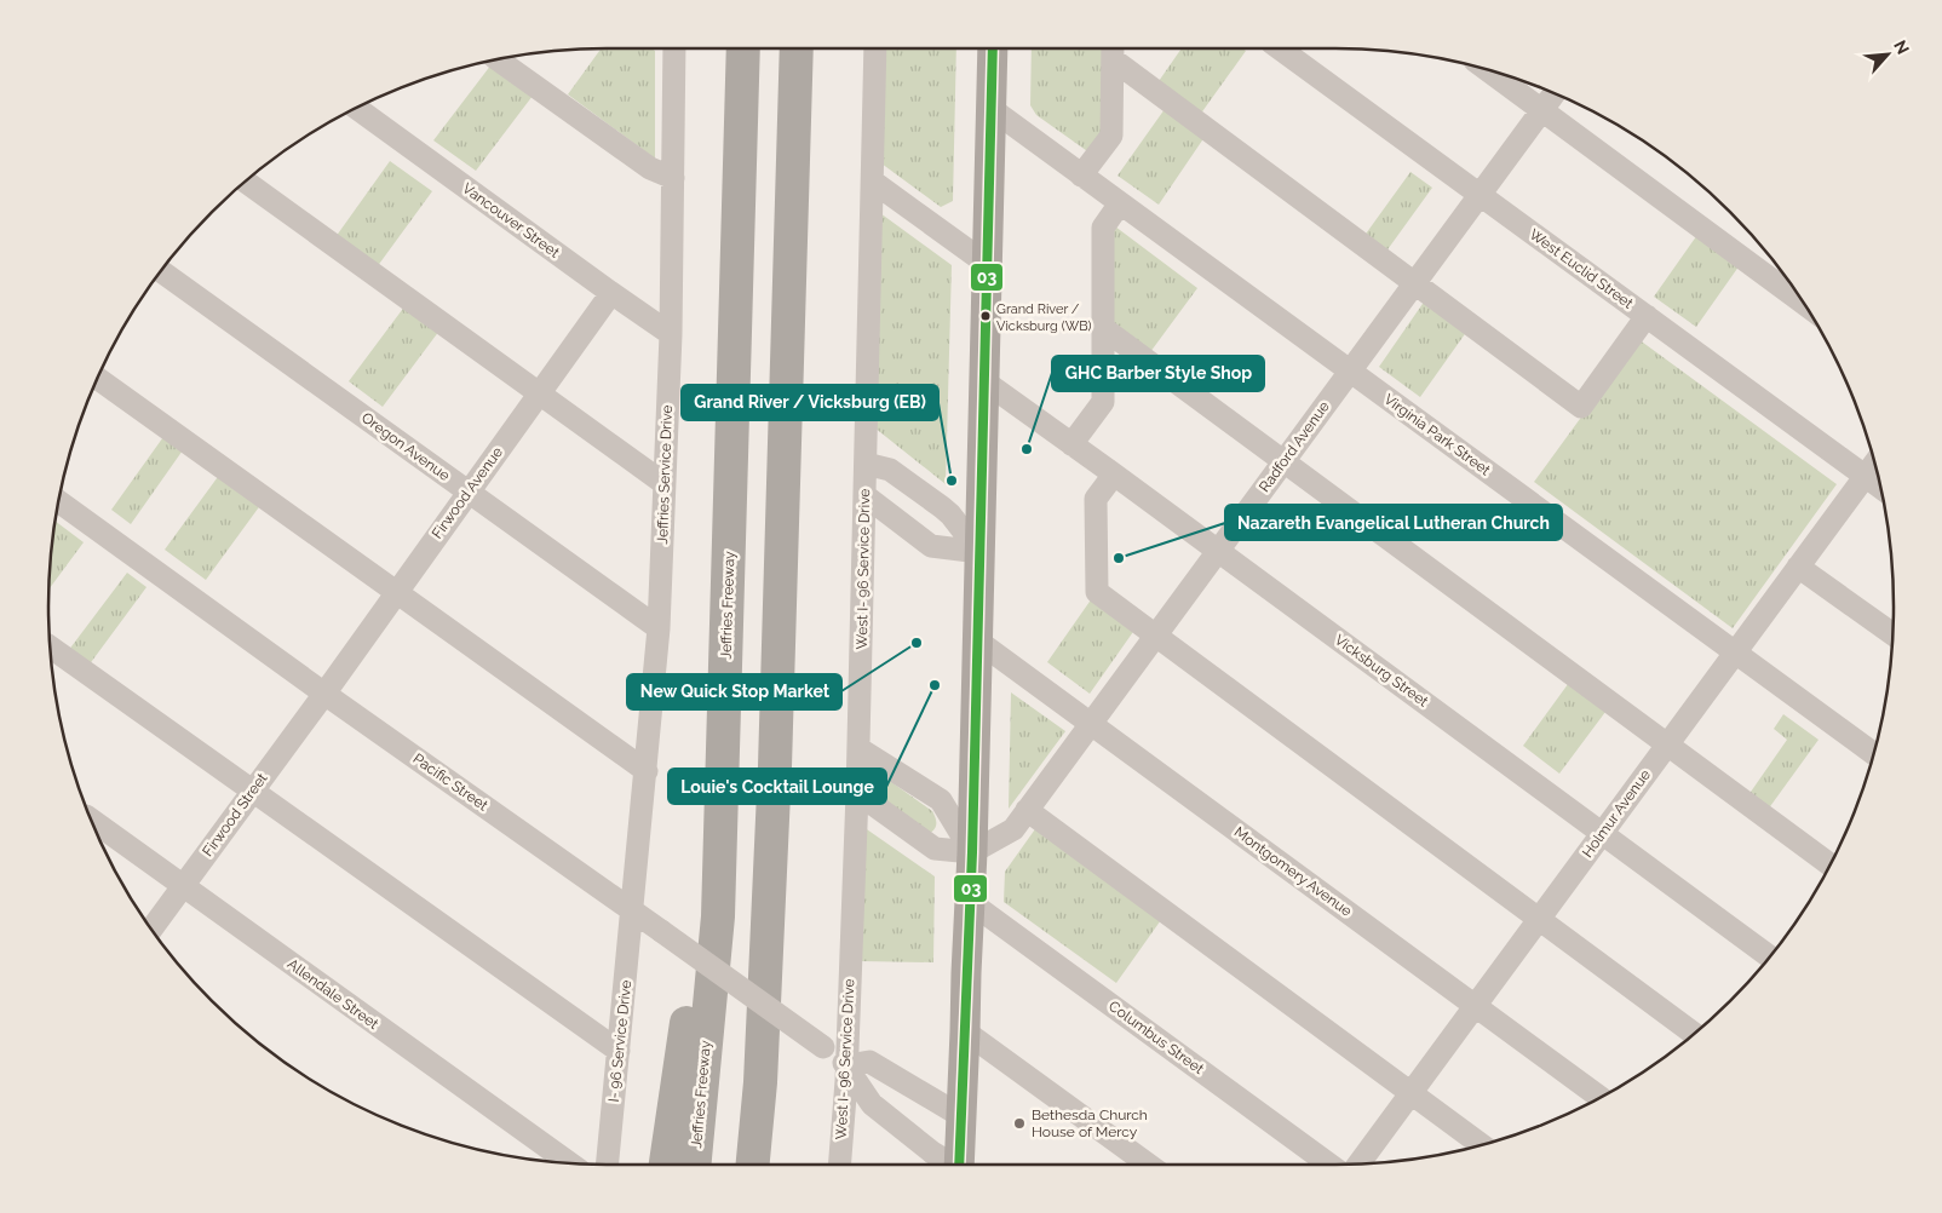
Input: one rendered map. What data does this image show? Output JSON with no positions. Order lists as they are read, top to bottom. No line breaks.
{"streets":{"highway":["Jeffries Freeway"],"street":["Vancouver Street","West Euclid Street","Virginia Park Street","Oregon Avenue","Radford Avenue","Jeffries Service Drive","Firwood Avenue","West I- 96 Service Drive","Vicksburg Street","Pacific Street","Holmur Avenue","Firwood Street","Montgomery Avenue","Allendale Street","Columbus Street","I- 96 Service Drive"]},"crossings":[["Vancouver Street","Jeffries Service Drive"],["Vancouver Street","Firwood Avenue"],["West Euclid Street","Radford Avenue"],["West Euclid Street","Holmur Avenue"],["Virginia Park Street","Radford Avenue"],["Virginia Park Street","Holmur Avenue"],["Oregon Avenue","Jeffries Service Drive"],["Oregon Avenue","Firwood Avenue"],["Radford Avenue","Vicksburg Street"],["Radford Avenue","Montgomery Avenue"],["Jeffries Service Drive","Pacific Street"],["Jeffries Service Drive","I- 96 Service Drive"],["Firwood Avenue","Pacific Street"],["Firwood Avenue","Firwood Street"],["West I- 96 Service Drive","Pacific Street"],["Vicksburg Street","Holmur Avenue"],["Pacific Street","Firwood Street"],["Pacific Street","I- 96 Service Drive"],["Holmur Avenue","Montgomery Avenue"],["Firwood Street","Allendale Street"]],"places":["Grand River / Vicksburg (WB)","GHC Barber Style Shop","Grand River / Vicksburg (EB)","Nazareth Evangelical Lutheran Church","New Quick Stop Market","Louie's Cocktail Lounge","Bethesda Church House of Mercy"],"lines":["transit line 03"],"north":"top right"}
